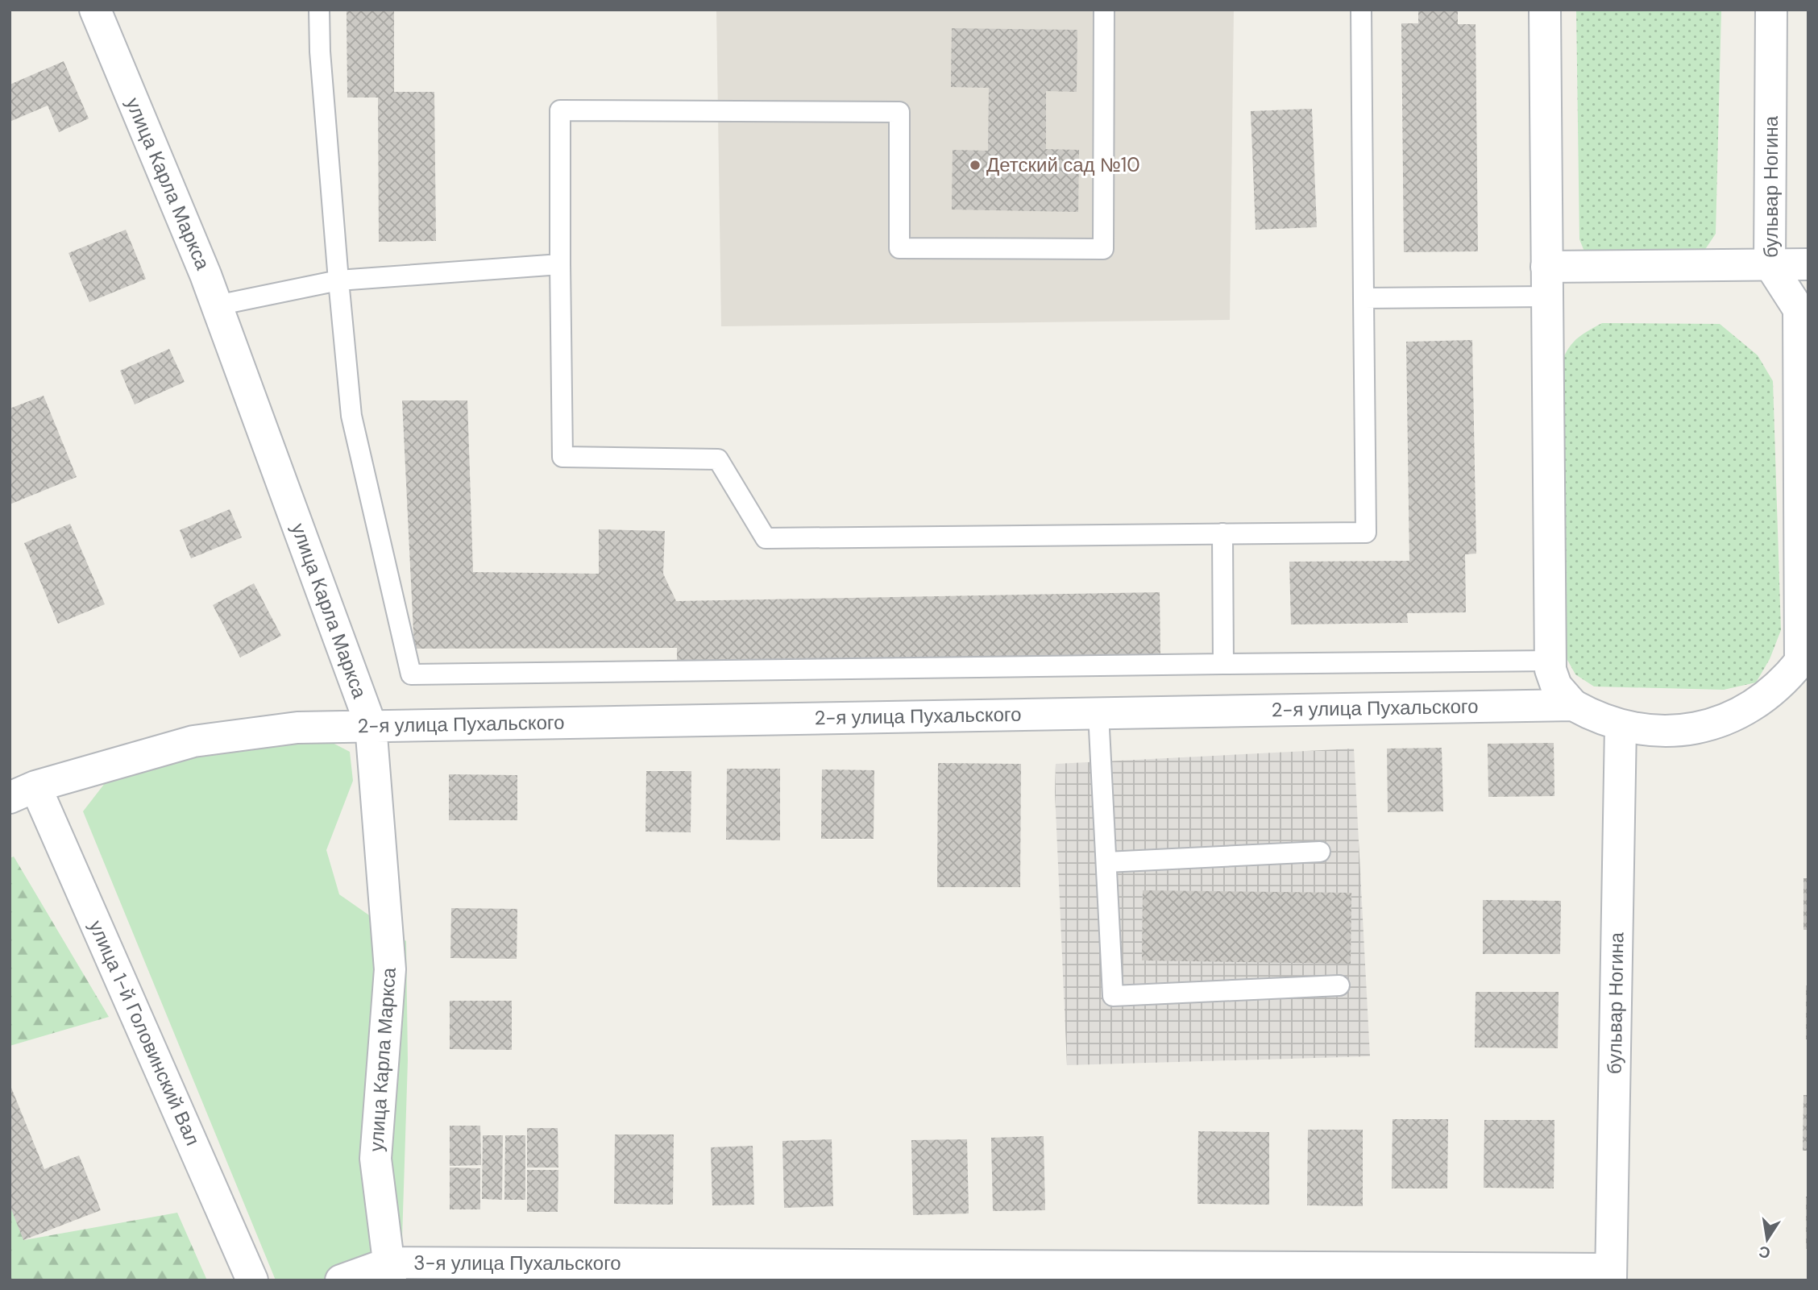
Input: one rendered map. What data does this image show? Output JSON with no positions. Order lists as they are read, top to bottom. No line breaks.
{"streets":{"street":["улица Карла Маркса","бульвар Ногина","2-я улица Пухальского","улица 1-й Головинский Вал","3-я улица Пухальского"]},"crossings":[["улица Карла Маркса","2-я улица Пухальского"],["улица Карла Маркса","3-я улица Пухальского"],["бульвар Ногина","2-я улица Пухальского"],["бульвар Ногина","3-я улица Пухальского"],["2-я улица Пухальского","улица 1-й Головинский Вал"]],"places":["Детский сад №10"],"north":"bottom"}
